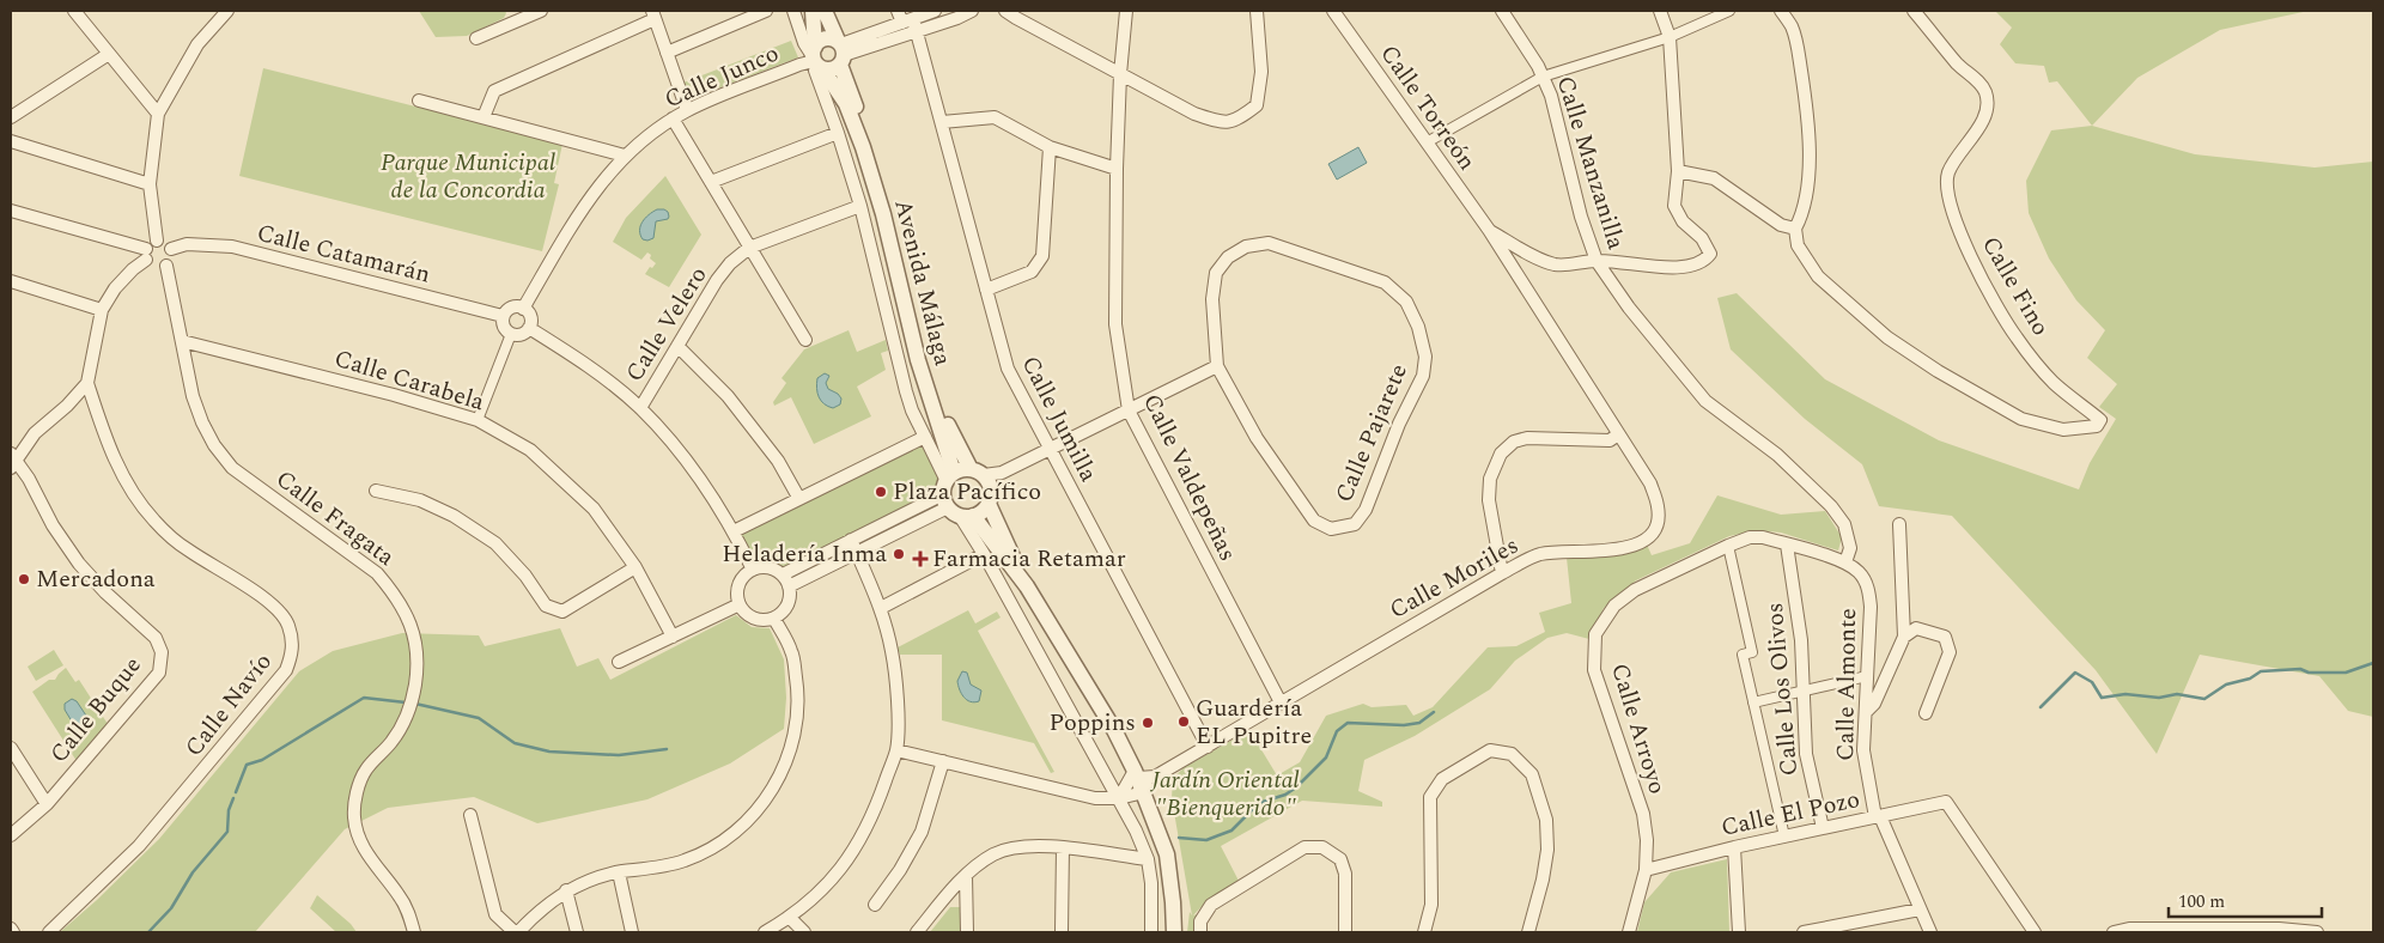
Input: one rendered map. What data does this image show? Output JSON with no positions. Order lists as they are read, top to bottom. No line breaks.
{"streets":{"street":["Calle Junco","Calle Torreón","Calle Manzanilla","Calle Catamarán","Avenida Málaga","Calle Fino","Calle Velero","Calle Carabela","Calle Jumilla","Calle Pajarete","Calle Valdepeñas","Calle Fragata","Calle Moriles","Calle Almonte","Calle Los Olivos","Calle Navío","Calle Buque","Calle Arroyo","Calle El Pozo"]},"crossings":[["Calle Junco","Calle Catamarán"],["Calle Torreón","Calle Moriles"],["Calle Manzanilla","Calle Almonte"],["Calle Manzanilla","Calle Arroyo"],["Calle Catamarán","Calle Fragata"],["Calle Carabela","Calle Fragata"],["Calle Jumilla","Calle Moriles"],["Calle Valdepeñas","Calle Moriles"],["Calle Almonte","Calle Arroyo"],["Calle Almonte","Calle El Pozo"],["Calle Los Olivos","Calle Arroyo"],["Calle Los Olivos","Calle El Pozo"],["Calle Arroyo","Calle El Pozo"]],"parks":["Parque Municipal de la Concordia","Jardín Oriental \"Bienquerido\""],"places":{"other":["Plaza Pacífico","Heladería Inma","Mercadona","Guardería EL Pupitre","Poppins"],"health":["Farmacia Retamar"]},"scale_bar":"100 m"}
